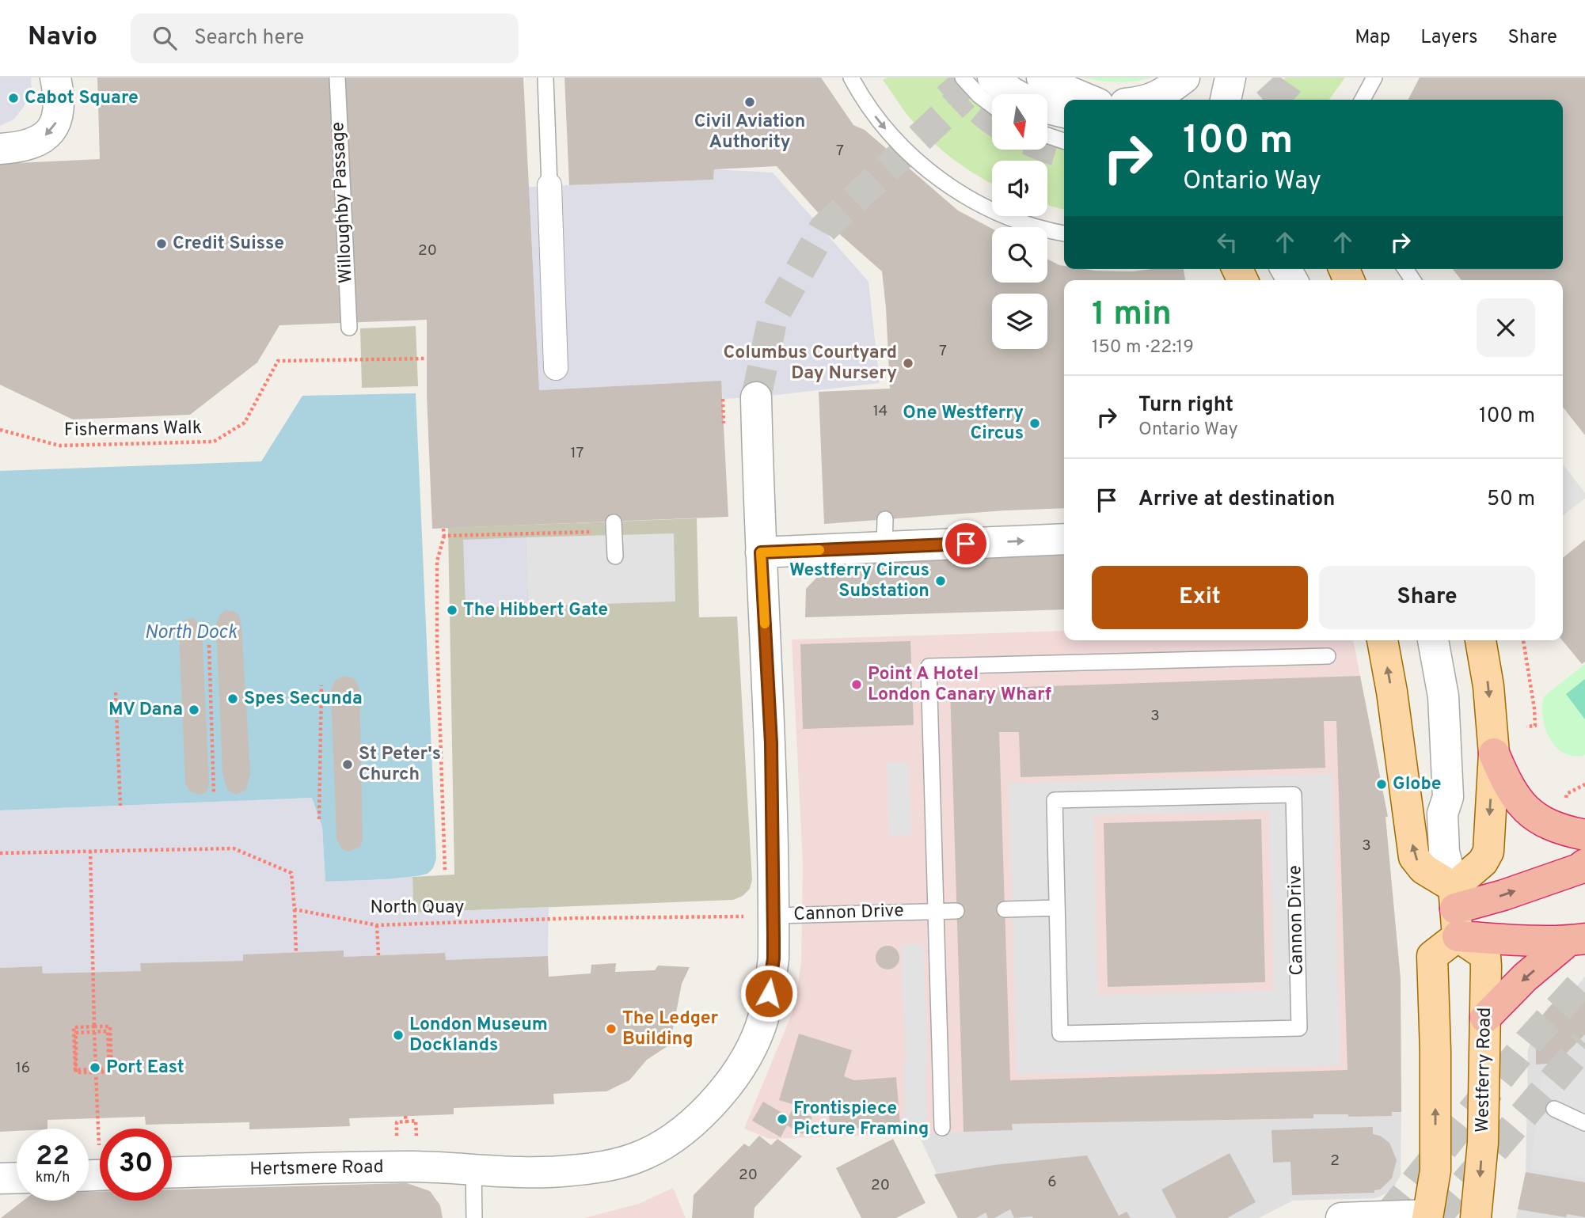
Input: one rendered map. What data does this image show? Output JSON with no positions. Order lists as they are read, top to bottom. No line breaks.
{"streets":{"main road":["Westferry Road"],"street":["Hertsmere Road"],"lane":["Willoughby Passage","Cannon Drive"],"path":["Fishermans Walk","North Quay"]},"crossings":[["North Quay","Cannon Drive"],["North Quay","Hertsmere Road"],["Cannon Drive","Hertsmere Road"]],"water":["North Dock"],"places":["Cabot Square","Civil Aviation Authority","Credit Suisse","Columbus Courtyard Day Nursery","One Westferry Circus","Westferry Circus Substation","The Hibbert Gate","Point A Hotel London Canary Wharf","Spes Secunda","MV Dana","St Peter's Church","Globe","The Ledger Building","London Museum Docklands","Port East","Frontispiece Picture Framing"],"house_numbers":["7","20","7","14","17","3","3","16","2","20","6","20"],"north":"bottom","page":{"header":"Navio","search":"Search here","nav":["Map","Layers","Share"],"turn":["100 m","Ontario Way"],"heading":["1 min","150 m · 22:19"],"list":[{"name":"Turn right","note":"Ontario Way","value":"100 m"},{"name":"Arrive at destination","value":"50 m"}],"buttons":["Exit","Share"],"speed":"22 km/h","limit":"30"}}
